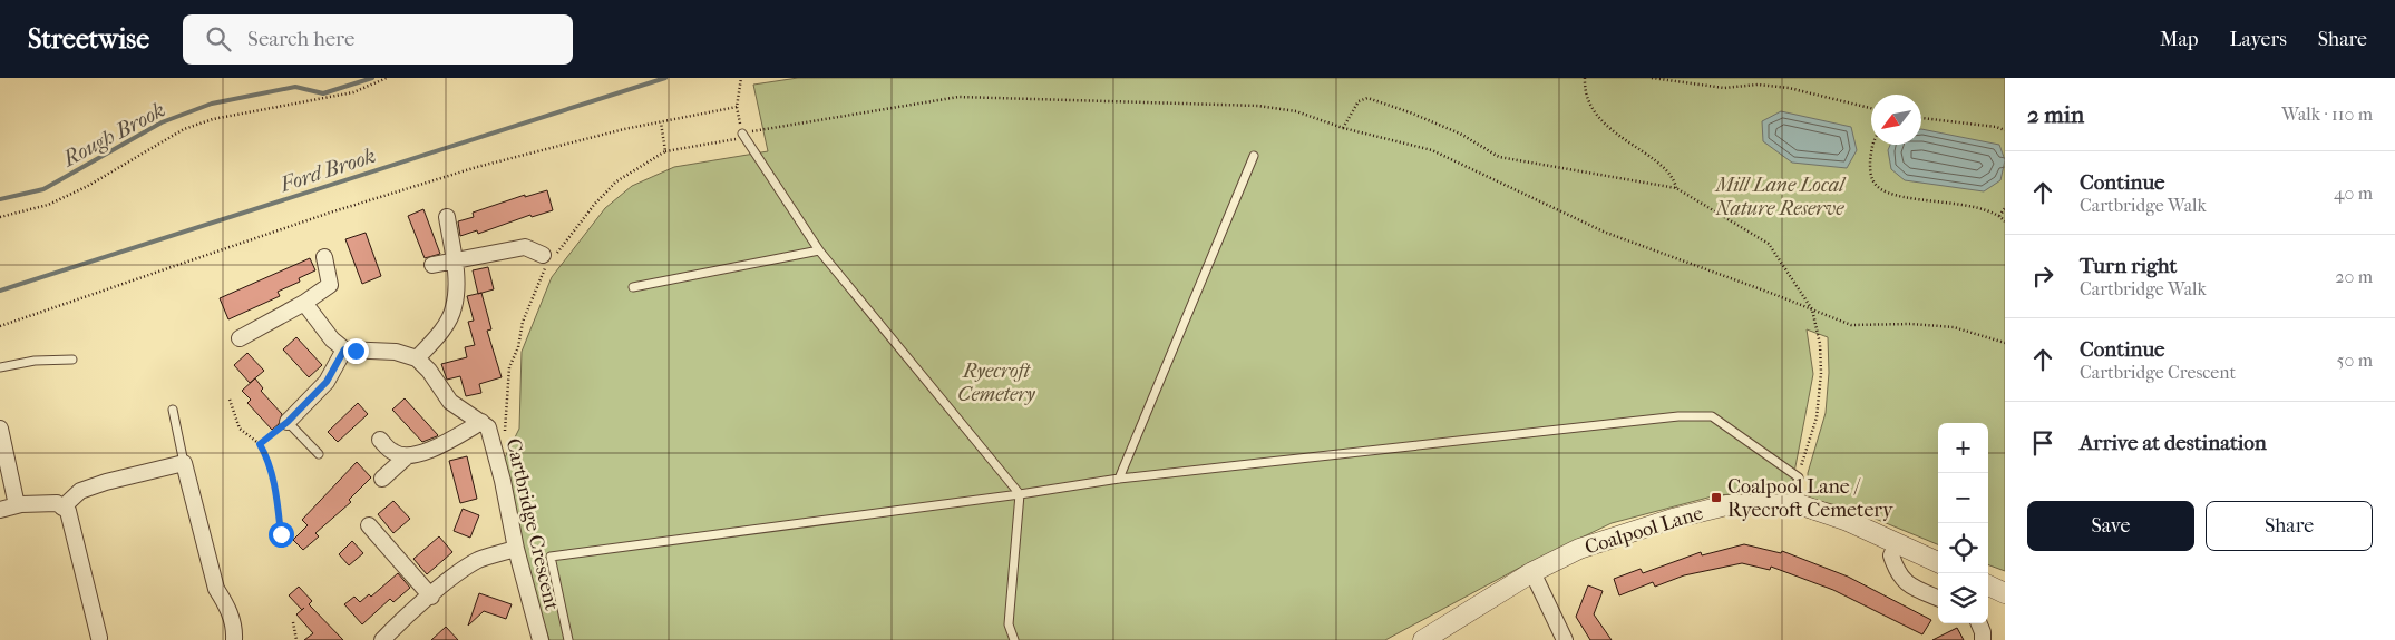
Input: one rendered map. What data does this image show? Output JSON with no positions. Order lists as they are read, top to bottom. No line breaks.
{"streets":{"street":["Cartbridge Crescent","Coalpool Lane"]},"water":["Rough Brook","Ford Brook"],"parks":["Mill Lane Local Nature Reserve","Ryecroft Cemetery"],"places":{"transit":["Coalpool Lane / Ryecroft Cemetery"]},"north":"bottom left","page":{"header":"Streetwise","search":"Search here","nav":["Map","Layers","Share"],"heading":["2 min","Walk · 110 m"],"list":[["Continue","Cartbridge Walk","40 m"],["Turn right","Cartbridge Walk","20 m"],["Continue","Cartbridge Crescent","50 m"],"Arrive at destination"],"map_buttons":["+","−"],"buttons":["Save","Share"]}}
